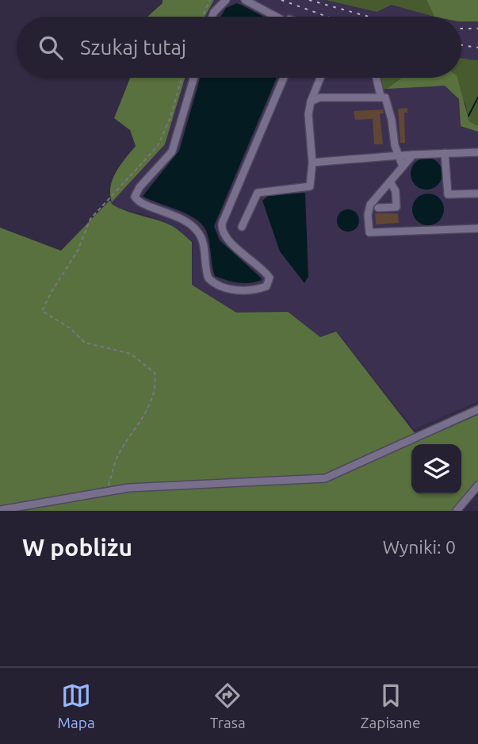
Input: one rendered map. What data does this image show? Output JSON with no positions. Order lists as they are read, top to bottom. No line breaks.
{"page":{"search":"Szukaj tutaj","heading":["W pobliżu","Wyniki: 0"],"nav":["Mapa","Trasa","Zapisane"]}}
